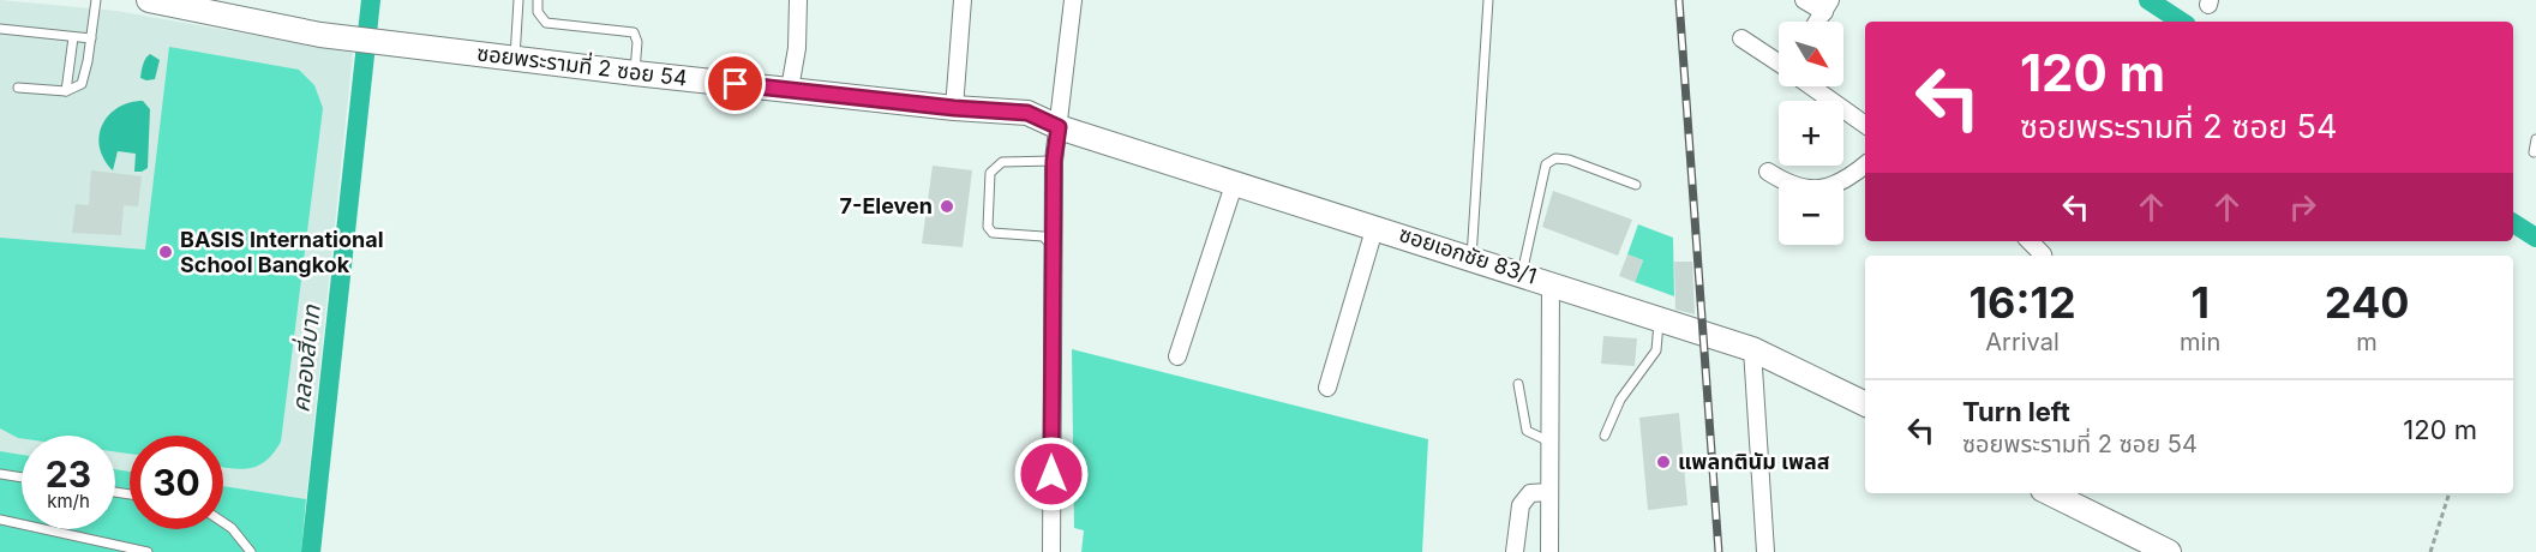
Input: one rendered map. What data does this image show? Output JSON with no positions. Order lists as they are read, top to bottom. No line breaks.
{"streets":{"street":["ซอยพระรามที่ 2 ซอย 54","ซอยเอกชัย 83/1"]},"crossings":[["ซอยพระรามที่ 2 ซอย 54","ซอยเอกชัย 83/1"]],"water":["คลองสี่บาท"],"places":["7-Eleven","BASIS International School Bangkok","แพลทตินัม เพลส"],"north":"bottom right","page":{"map_buttons":["+","−"],"turn":["120 m","ซอยพระรามที่ 2 ซอย 54"],"eta":["16:12","Arrival","1","min","240","m"],"list":[{"name":"Turn left","note":"ซอยพระรามที่ 2 ซอย 54","value":"120 m"}],"speed":"23 km/h","limit":"30"}}
